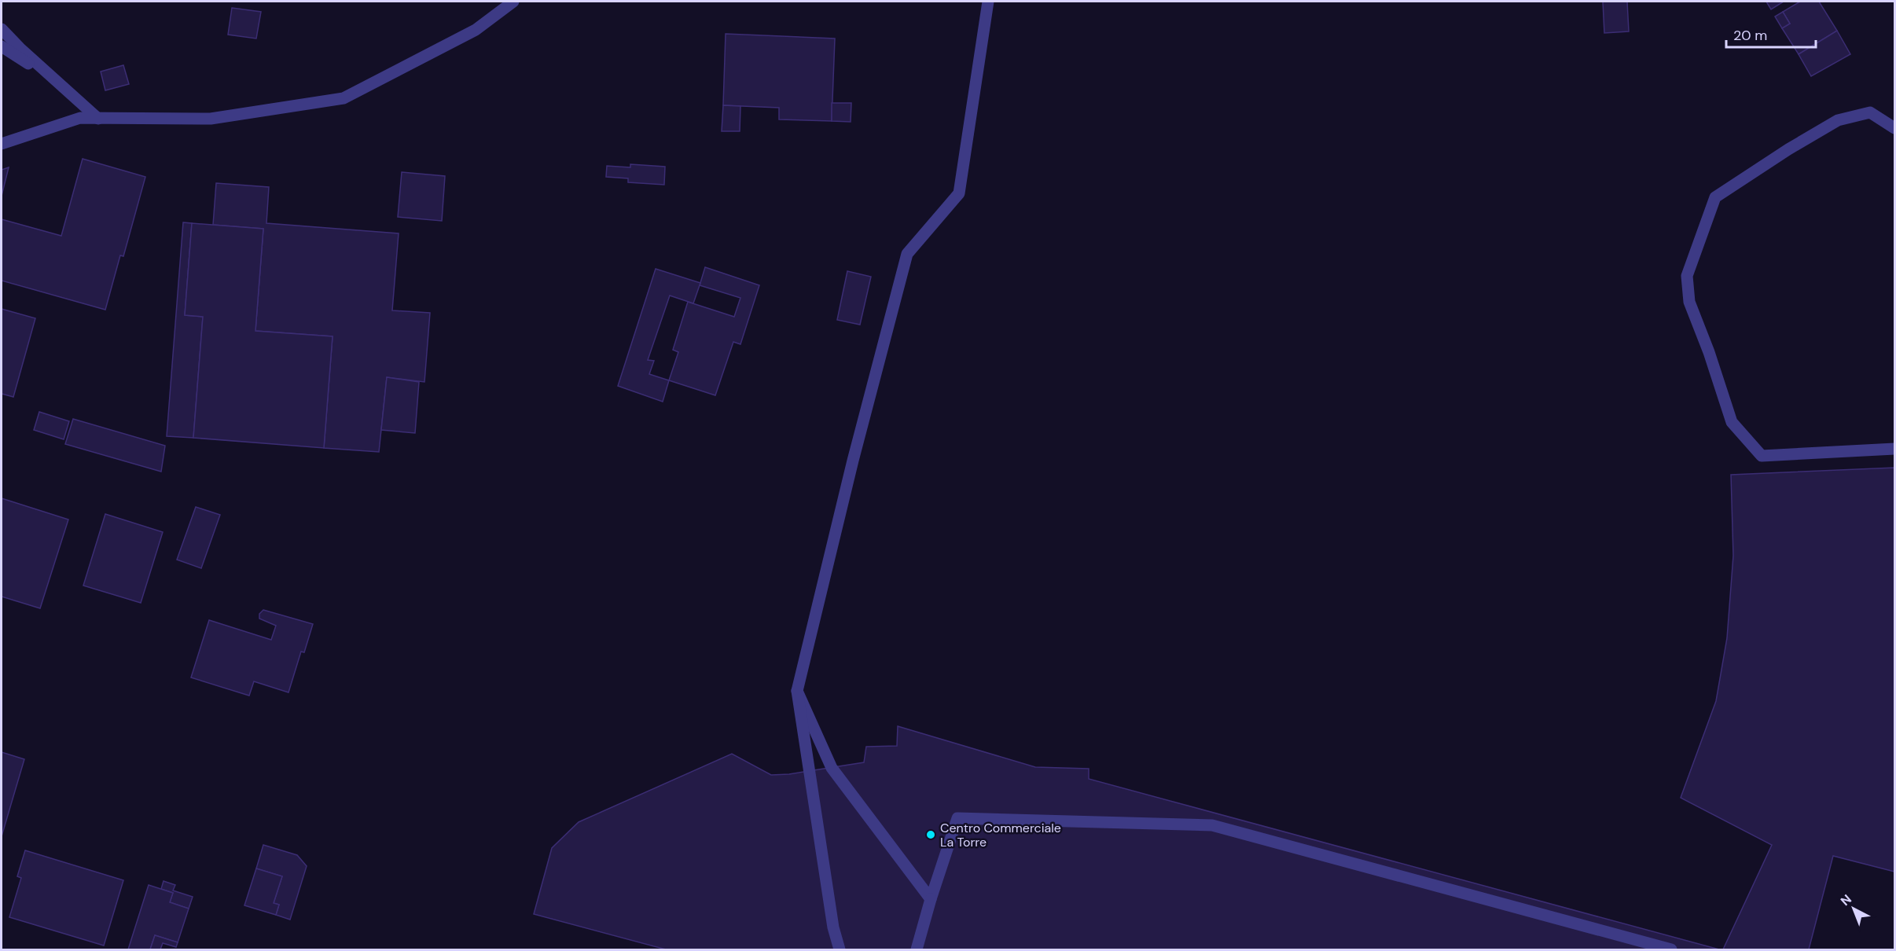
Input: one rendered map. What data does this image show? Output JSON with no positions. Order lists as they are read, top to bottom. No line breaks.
{"places":["Centro Commerciale La Torre"],"scale_bar":"20 m","north":"top left"}
